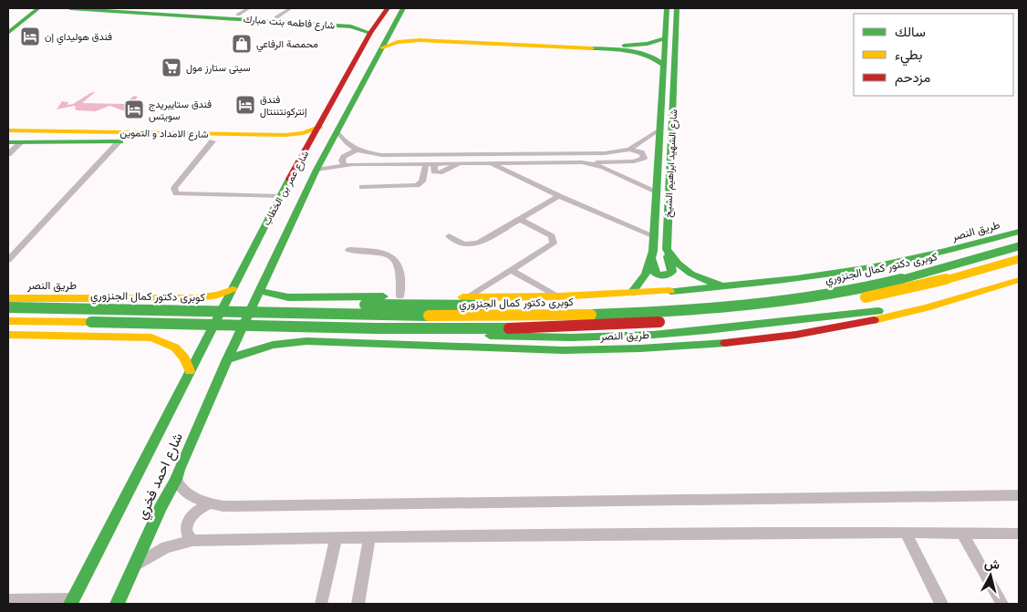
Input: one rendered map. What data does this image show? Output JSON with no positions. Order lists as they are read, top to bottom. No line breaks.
{"streets":{"main road":["شارع فاطمه بنت مبارك","شارع الامداد و التموين","شارع الشهيد ابراهيم الشيخ","شارع عمر بن الخطاب","طريق النصر","كوبرى دكتور كمال الجنزوري","شارع احمد فخري"]},"crossings":[["شارع فاطمه بنت مبارك","شارع عمر بن الخطاب"],["شارع الامداد و التموين","شارع عمر بن الخطاب"],["شارع الشهيد ابراهيم الشيخ","طريق النصر"],["شارع عمر بن الخطاب","طريق النصر"],["شارع عمر بن الخطاب","شارع احمد فخري"],["طريق النصر","شارع احمد فخري"]],"places":{"hotel":["فندق هوليداي إن","فندق إنتركونتننتال","فندق ستايبريدج سويتس"],"shop":["محمصة الرفاعي"],"supermarket":["سيتى ستارز مول"]},"legend":["سالك","بطيء","مزدحم"],"north":"top"}
